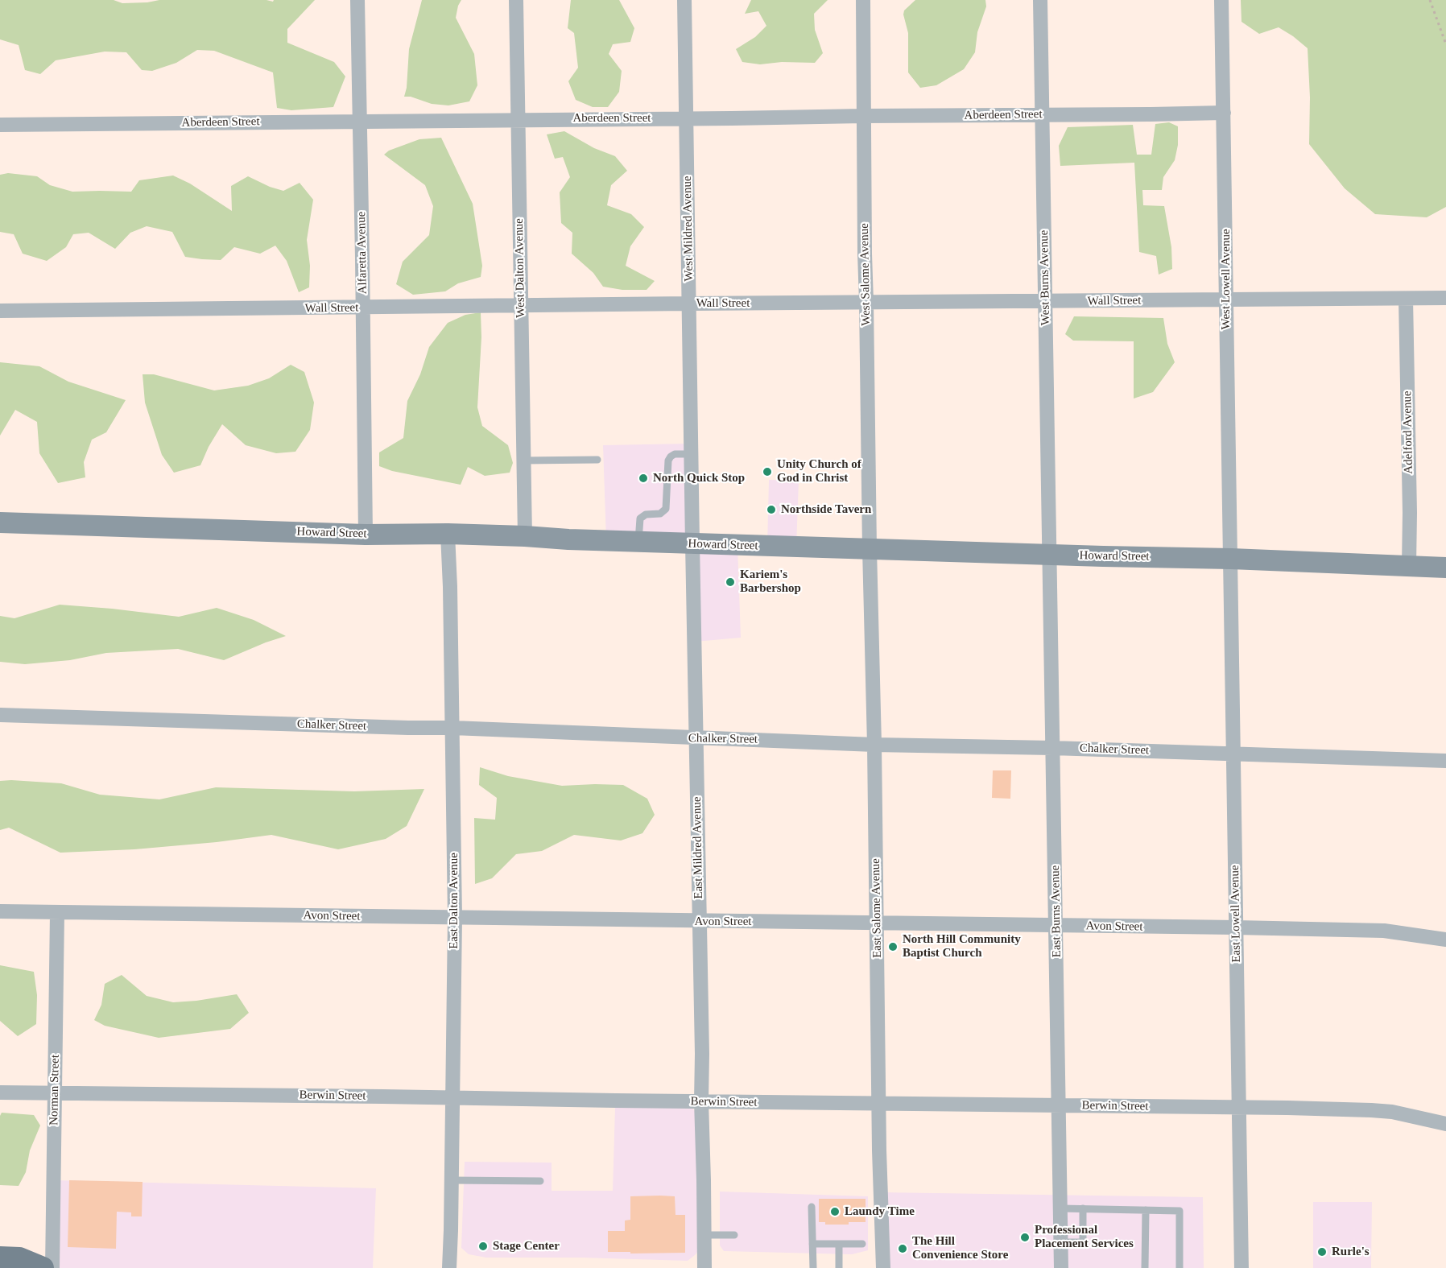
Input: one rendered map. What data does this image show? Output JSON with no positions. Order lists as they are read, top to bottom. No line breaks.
{"streets":{"main road":["Howard Street"],"street":["Aberdeen Street","West Mildred Avenue","Alfaretta Avenue","West Dalton Avenue","West Salome Avenue","West Burns Avenue","West Lowell Avenue","Wall Street","Adelford Avenue","Chalker Street","East Mildred Avenue","East Dalton Avenue","East Salome Avenue","East Burns Avenue","East Lowell Avenue","Avon Street","Norman Street","Berwin Street"]},"crossings":[["Aberdeen Street","West Mildred Avenue"],["Aberdeen Street","Alfaretta Avenue"],["Aberdeen Street","West Dalton Avenue"],["Aberdeen Street","West Salome Avenue"],["Aberdeen Street","West Burns Avenue"],["Aberdeen Street","West Lowell Avenue"],["West Mildred Avenue","Wall Street"],["West Mildred Avenue","Howard Street"],["West Mildred Avenue","East Mildred Avenue"],["Alfaretta Avenue","Wall Street"],["Alfaretta Avenue","Howard Street"],["West Dalton Avenue","Wall Street"],["West Dalton Avenue","Howard Street"],["West Salome Avenue","Wall Street"],["West Salome Avenue","Howard Street"],["West Salome Avenue","East Salome Avenue"],["West Burns Avenue","Wall Street"],["West Burns Avenue","Howard Street"],["West Burns Avenue","East Burns Avenue"],["West Lowell Avenue","Wall Street"],["West Lowell Avenue","Howard Street"],["West Lowell Avenue","East Lowell Avenue"],["Wall Street","Adelford Avenue"],["Adelford Avenue","Howard Street"],["Howard Street","East Mildred Avenue"],["Howard Street","East Dalton Avenue"],["Howard Street","East Salome Avenue"],["Howard Street","East Burns Avenue"],["Howard Street","East Lowell Avenue"],["Chalker Street","East Mildred Avenue"],["Chalker Street","East Dalton Avenue"],["Chalker Street","East Salome Avenue"],["Chalker Street","East Burns Avenue"],["Chalker Street","East Lowell Avenue"],["East Mildred Avenue","Avon Street"],["East Mildred Avenue","Berwin Street"],["East Dalton Avenue","Avon Street"],["East Dalton Avenue","Berwin Street"],["East Salome Avenue","Avon Street"],["East Salome Avenue","Berwin Street"],["East Burns Avenue","Avon Street"],["East Burns Avenue","Berwin Street"],["East Lowell Avenue","Avon Street"],["East Lowell Avenue","Berwin Street"],["Avon Street","Norman Street"],["Norman Street","Berwin Street"]],"places":["Unity Church of God in Christ","North Quick Stop","Northside Tavern","Kariem's Barbershop","North Hill Community Baptist Church","Laundy Time","Professional Placement Services","Stage Center","The Hill Convenience Store","Rurle's"]}
